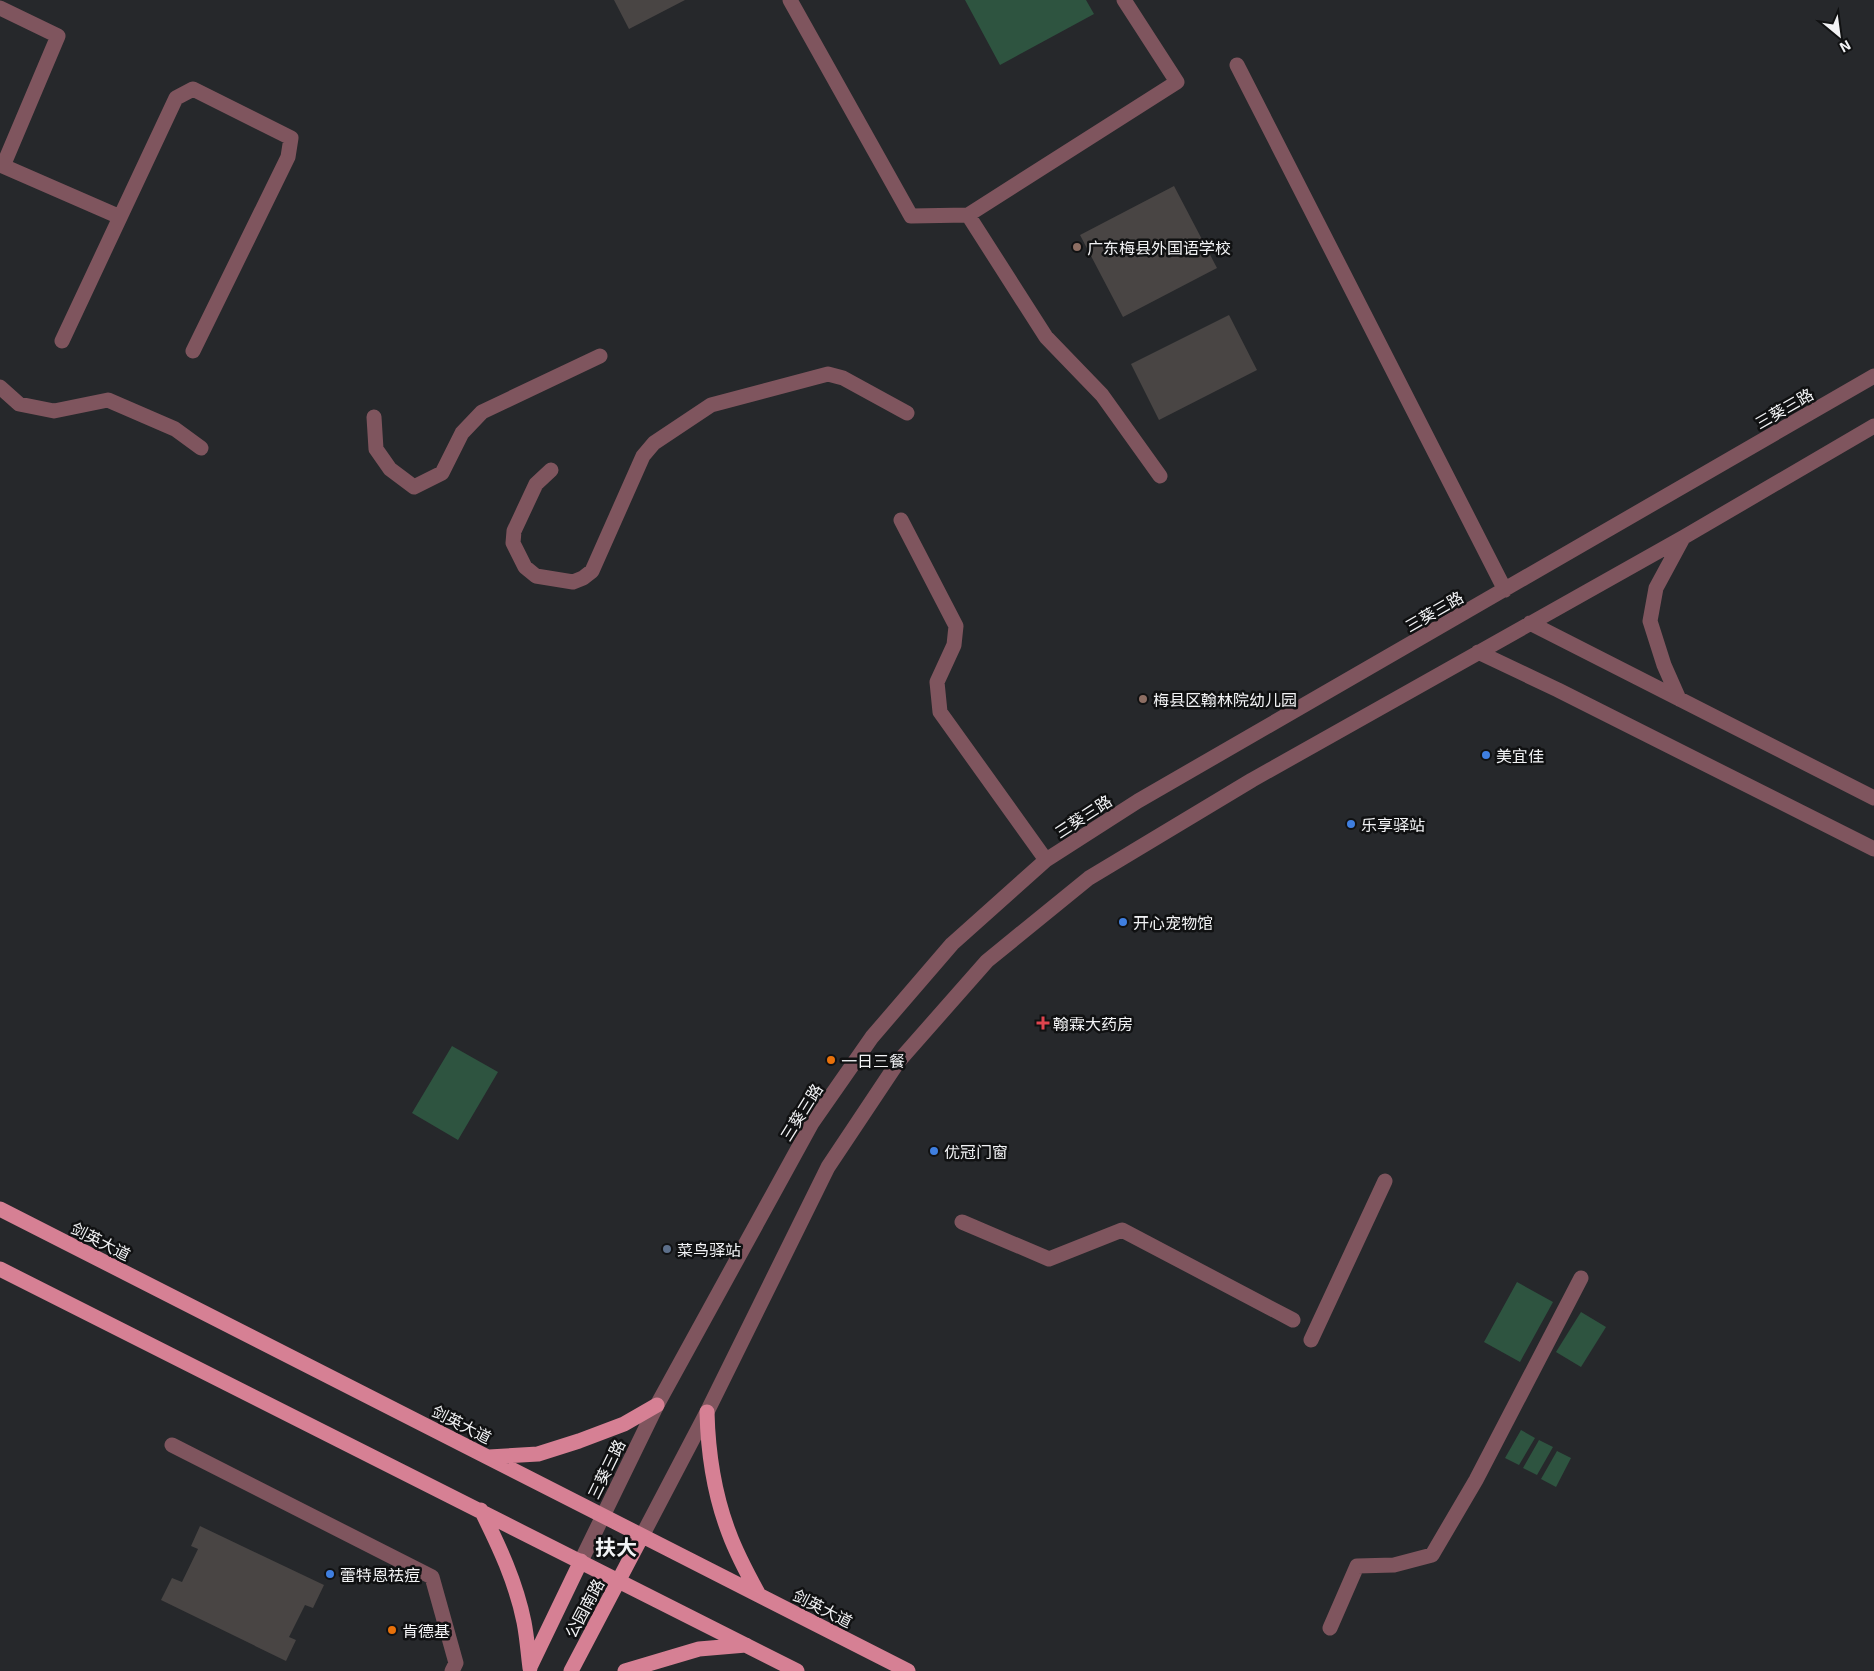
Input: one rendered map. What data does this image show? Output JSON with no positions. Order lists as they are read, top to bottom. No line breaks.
{"streets":{"main road":["剑英大道","公园南路"],"street":["三葵三路"]},"crossings":[["三葵三路","剑英大道"],["三葵三路","公园南路"],["剑英大道","公园南路"]],"districts":["扶大"],"places":{"other":["广东梅县外国语学校","梅县区翰林院幼儿园","美宜佳","乐享驿站","开心宠物馆","一日三餐","优冠门窗","菜鸟驿站","蕾特恩祛痘","肯德基"],"health":["翰霖大药房"]},"north":"bottom right"}
